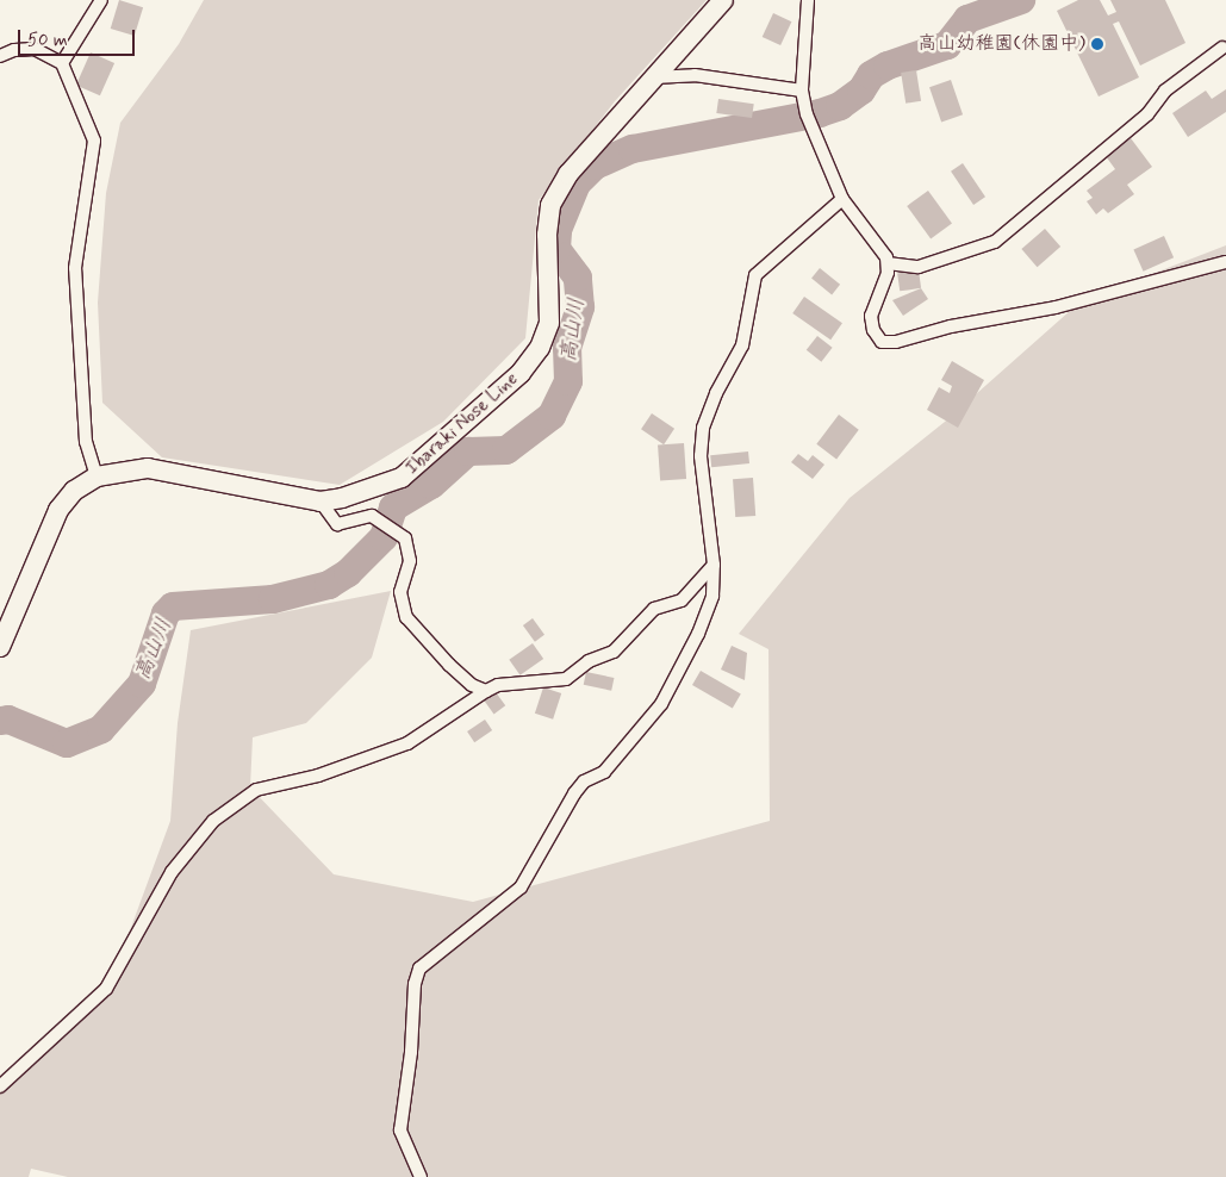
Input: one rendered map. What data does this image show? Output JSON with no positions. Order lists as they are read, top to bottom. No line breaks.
{"streets":{"main road":["Ibaraki Nose Line"]},"water":["高山川"],"places":["高山幼稚園(休園中)"],"scale_bar":"50 m"}
